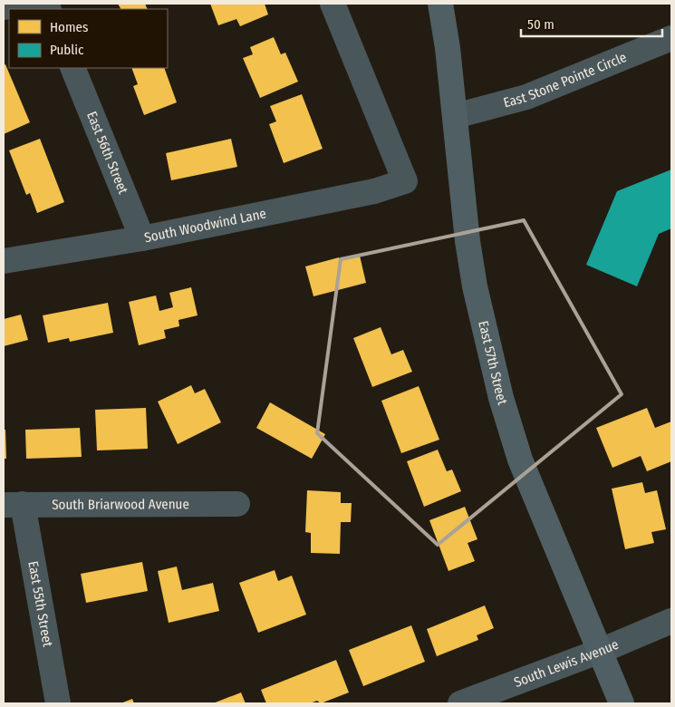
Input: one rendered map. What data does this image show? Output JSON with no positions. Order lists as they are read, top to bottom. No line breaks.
{"streets":{"main road":["East 57th Street"],"street":["East Stone Pointe Circle","East 56th Street","South Woodwind Lane","South Briarwood Avenue","East 55th Street","South Lewis Avenue"]},"crossings":[["East Stone Pointe Circle","East 57th Street"],["East 56th Street","South Woodwind Lane"],["East 57th Street","South Lewis Avenue"],["South Briarwood Avenue","East 55th Street"]],"legend":["Homes","Public"],"scale_bar":"50 m"}
